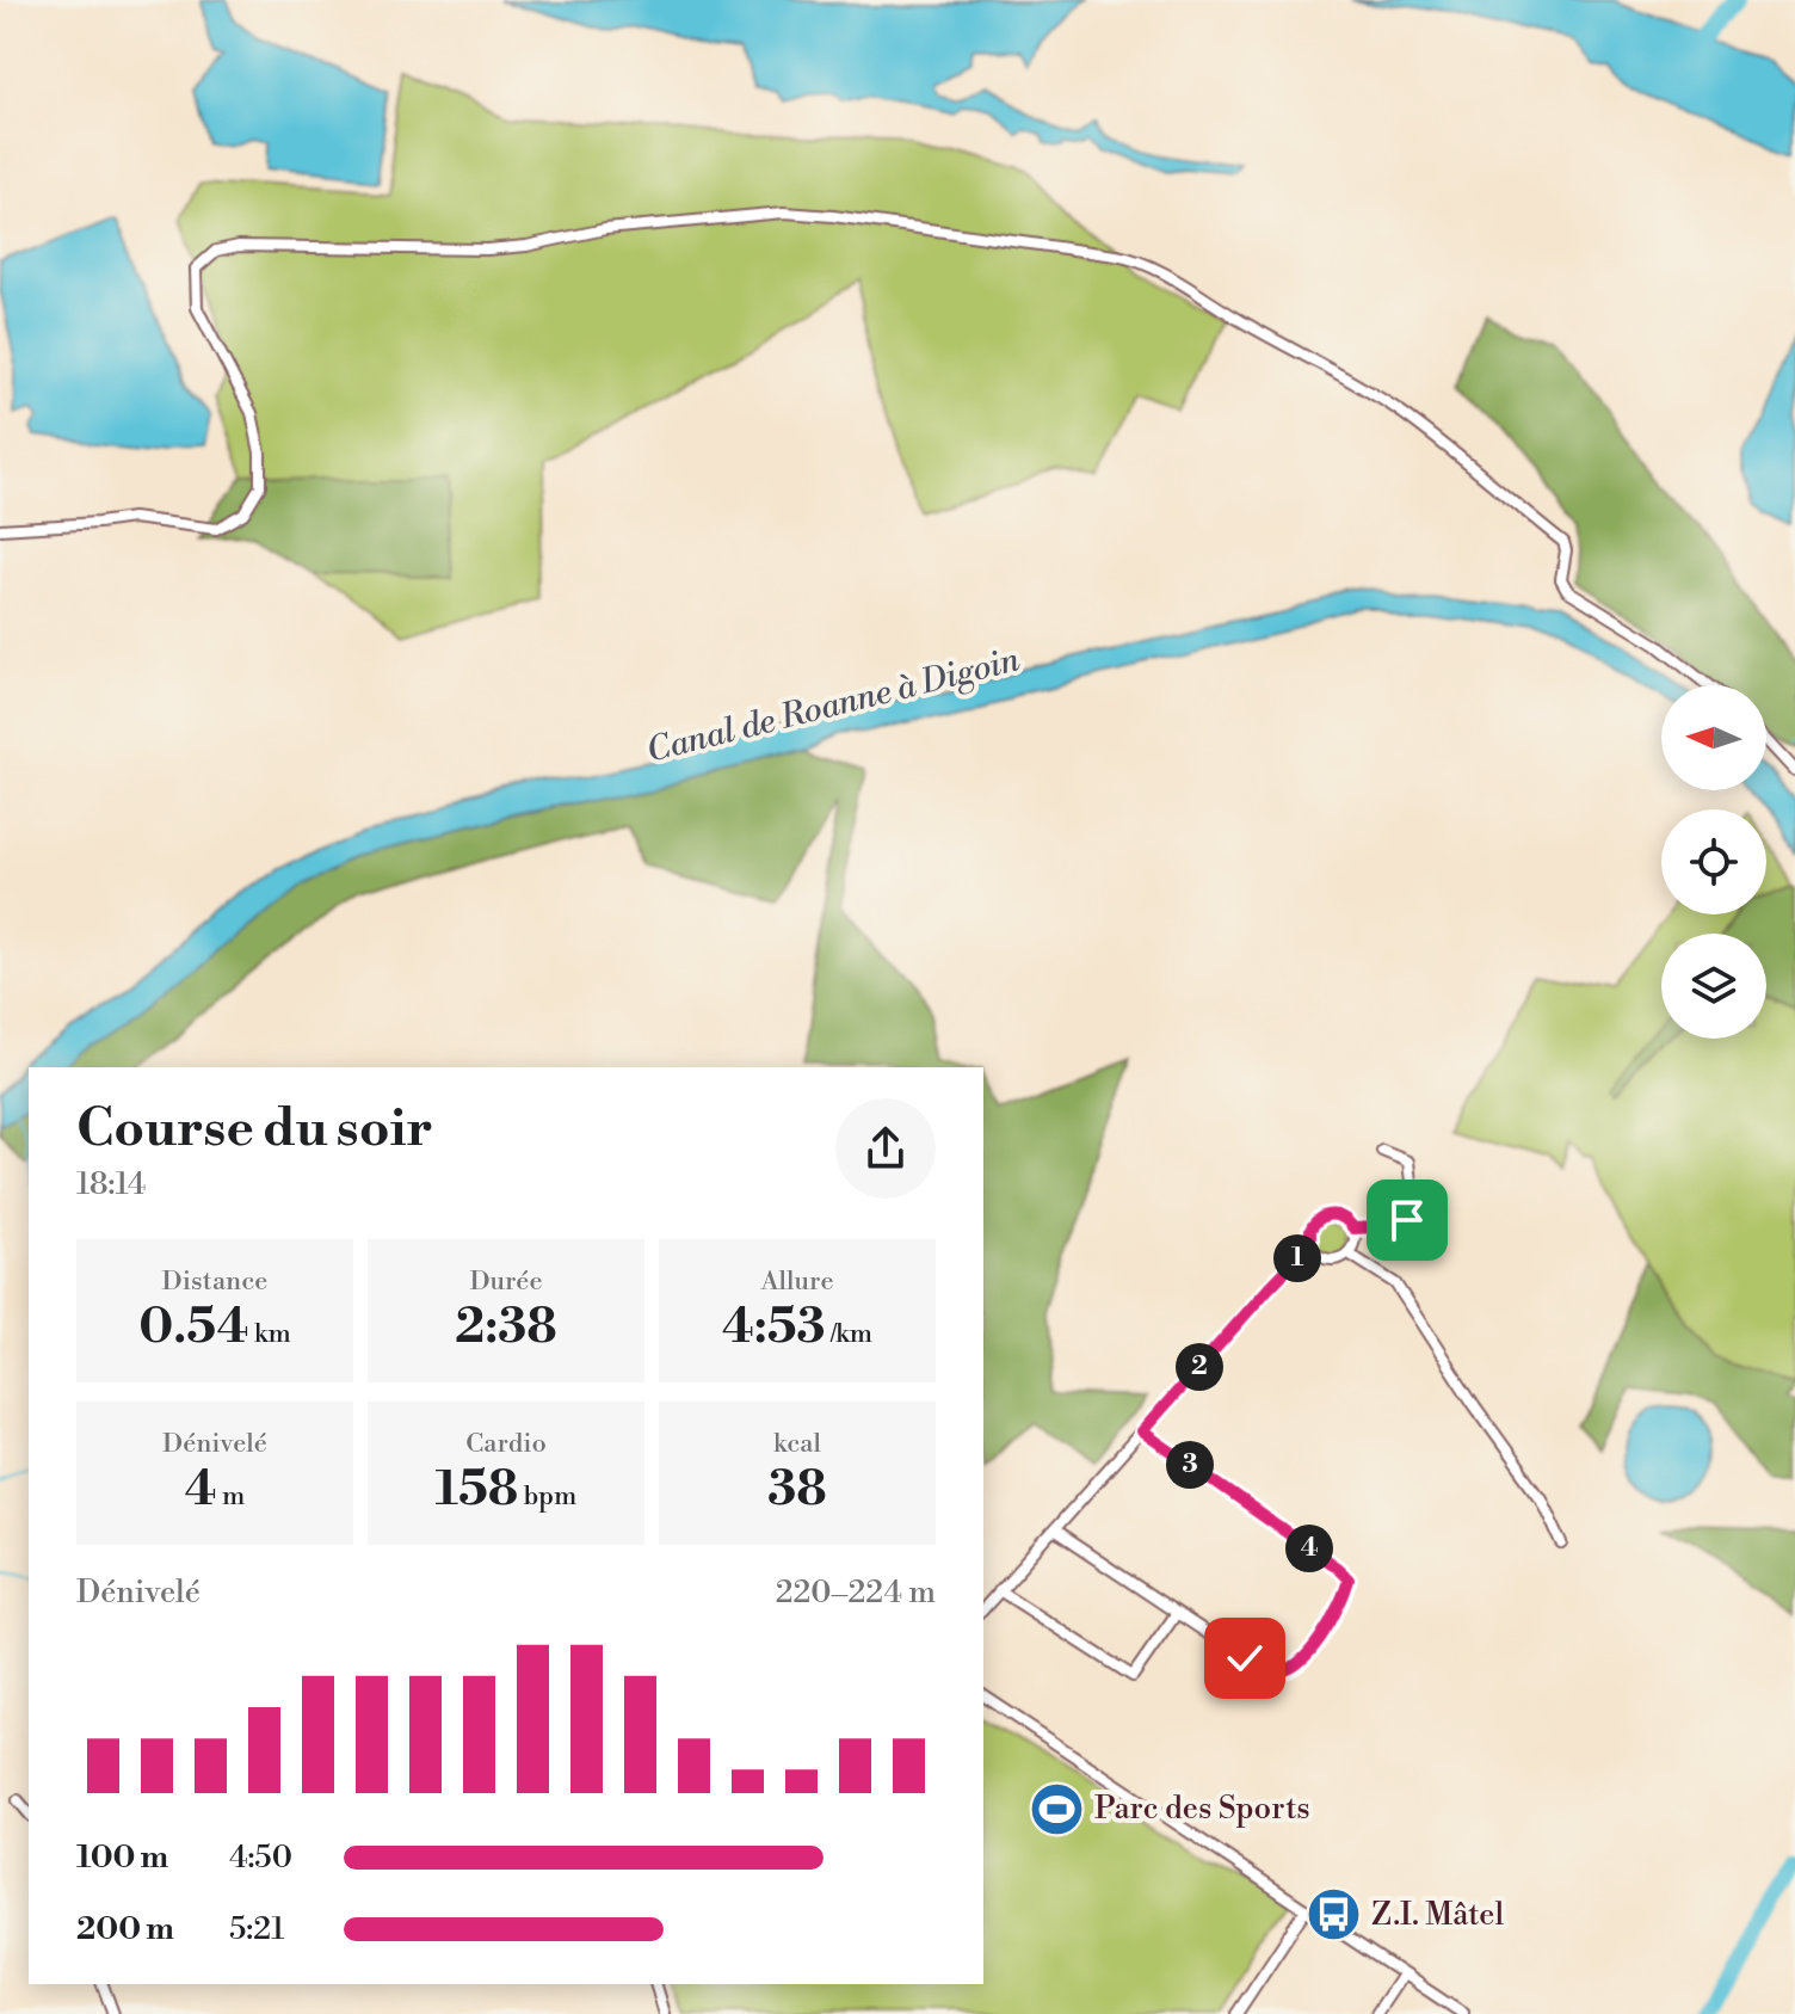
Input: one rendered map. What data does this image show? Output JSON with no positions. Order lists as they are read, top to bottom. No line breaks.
{"water":["Canal de Roanne à Digoin"],"places":{"sports":["Parc des Sports"],"bus stop":["Z.I. Mâtel"]},"north":"left","page":{"heading":["Course du soir","18:14"],"stats":[["Distance","0.54 km"],["Durée","2:38"],["Allure","4:53 /km"],["Dénivelé","4 m"],["Cardio","158 bpm"],["kcal","38"]],"pins":["1","2","3","4"],"chart":["Dénivelé","220–224 m"],"list":[{"name":"100 m","note":"4:50"},{"name":"200 m","note":"5:21"}]}}
